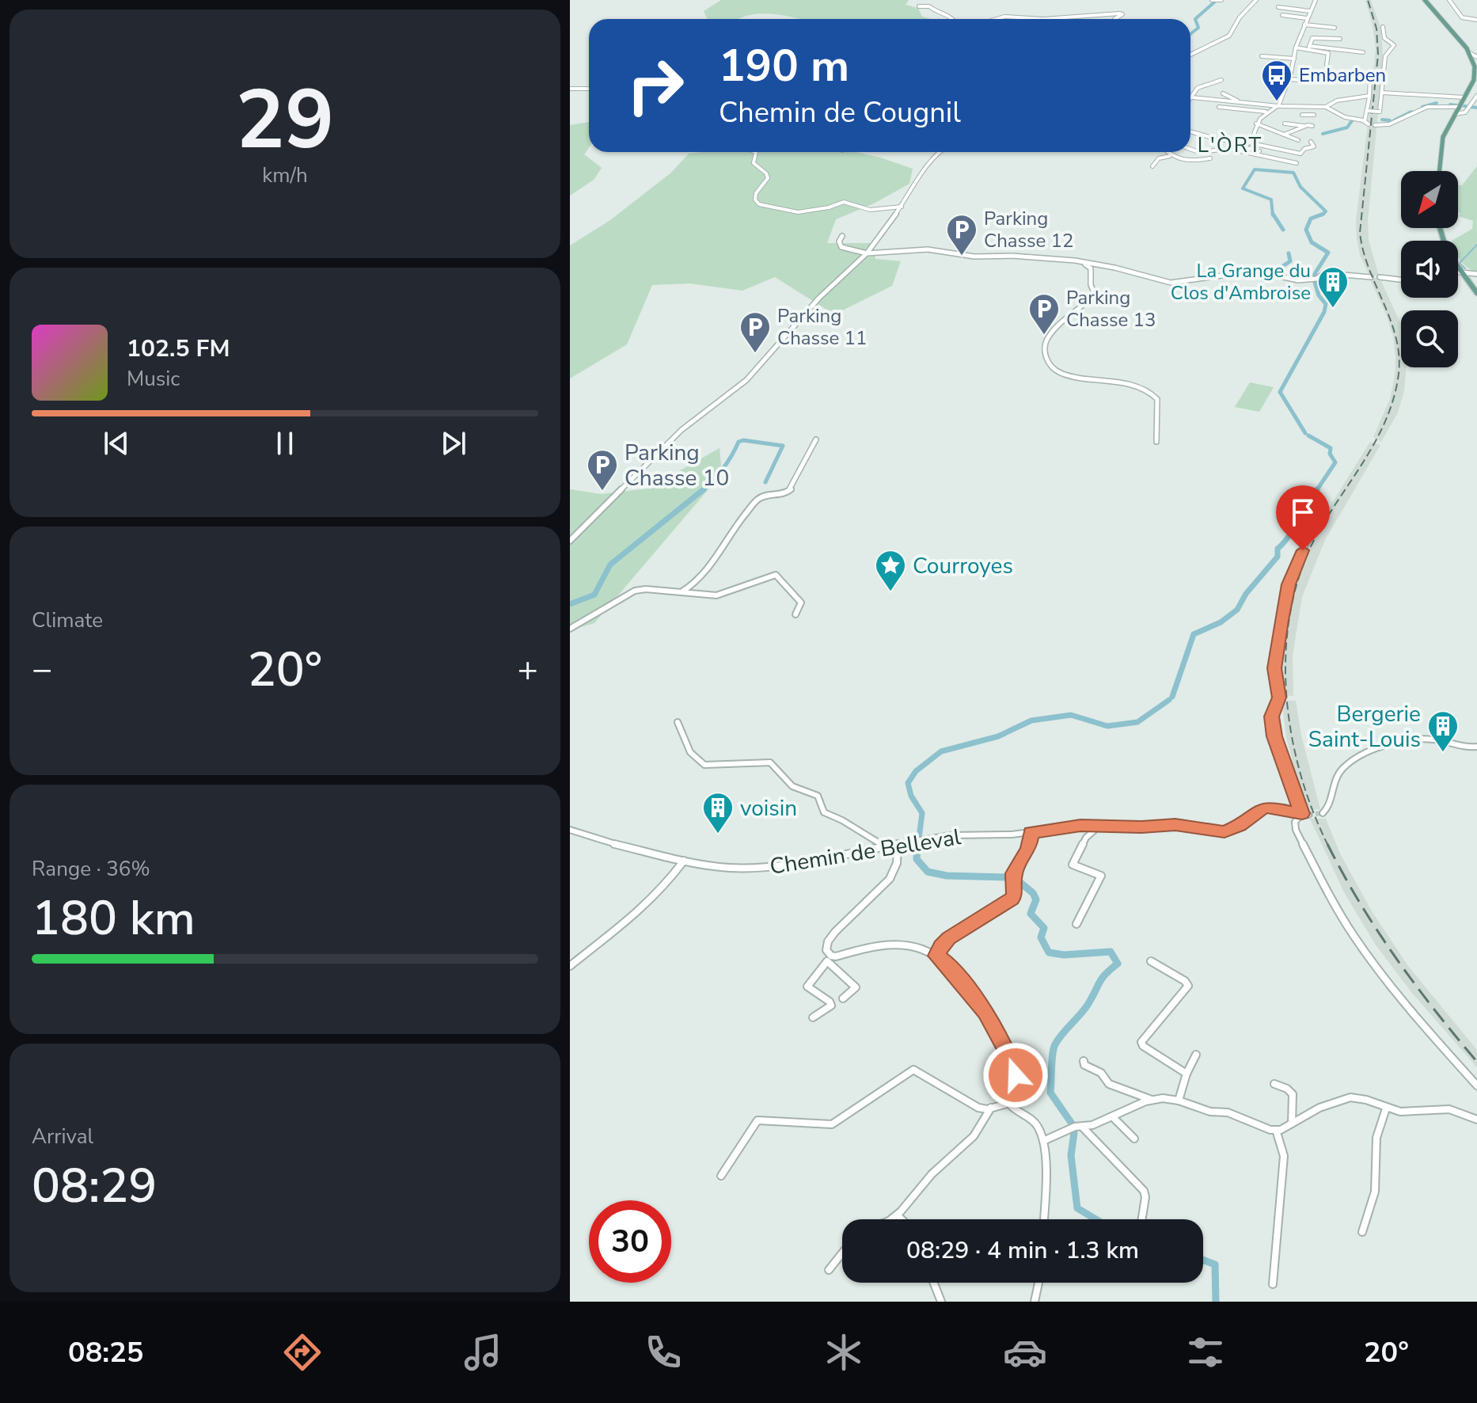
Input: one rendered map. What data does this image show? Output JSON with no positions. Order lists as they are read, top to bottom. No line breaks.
{"streets":{"street":["Chemin de Belleval"]},"districts":["L'ÒRT"],"places":{"bus stop":["Embarben"],"parking":["Parking Chasse 12","Parking Chasse 13","Parking Chasse 11","Parking Chasse 10"],"building":["La Grange du Clos d'Ambroise","Bergerie Saint-Louis","voisin"],"place":["Courroyes"]},"north":"bottom left","page":{"tile":[["29","km/h"],"Climate",["Range · 36%","180 km"],["Arrival","08:29"]],"turn":["190 m","Chemin de Cougnil"],"song":["102.5 FM","Music"],"heat":["−","20°","+"],"limit":"30","trip":"08:29 · 4 min · 1.3 km","tabs":["08:25","20°"]}}
